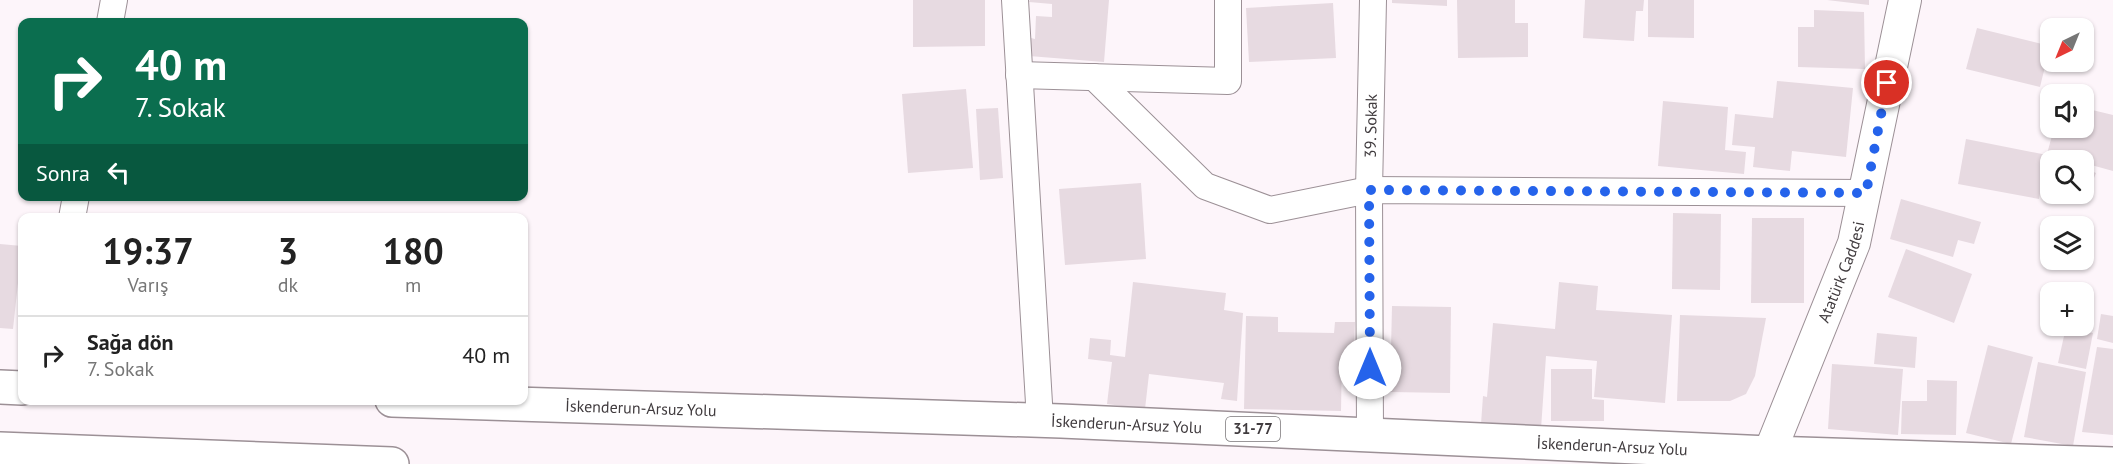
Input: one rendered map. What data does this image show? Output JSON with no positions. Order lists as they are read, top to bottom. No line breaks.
{"streets":{"main road":["İskenderun-Arsuz Yolu","31-77"],"street":["39. Sokak","Atatürk Caddesi"]},"crossings":[["39. Sokak","İskenderun-Arsuz Yolu"],["Atatürk Caddesi","İskenderun-Arsuz Yolu"]],"north":"bottom left","page":{"map_buttons":"+","turn":["40 m","7. Sokak"],"then":"Sonra","eta":["19:37","Varış","3","dk","180","m"],"list":[{"name":"Sağa dön","note":"7. Sokak","value":"40 m"}]}}
